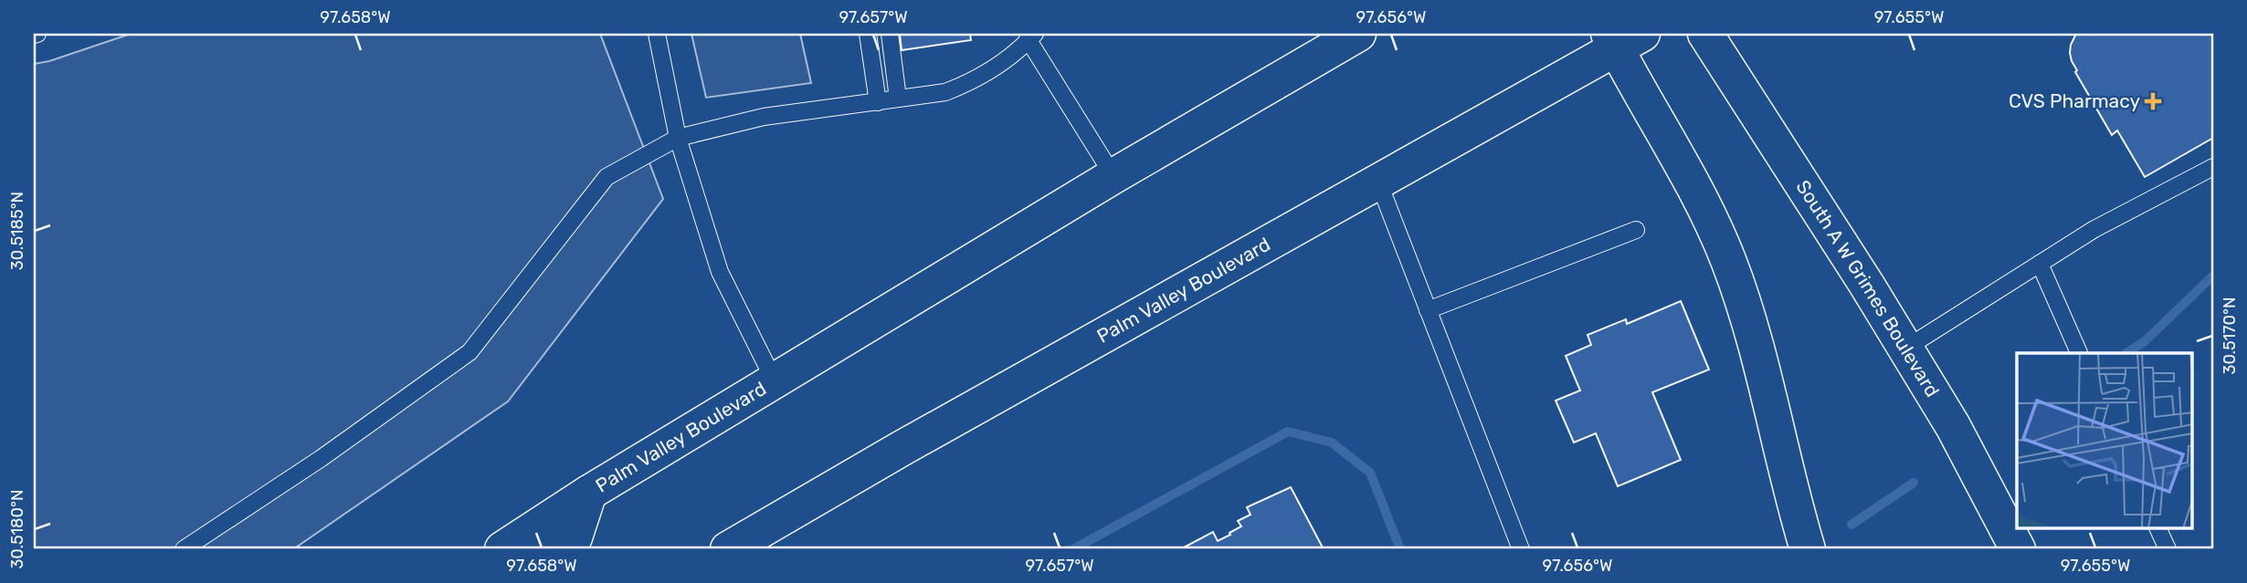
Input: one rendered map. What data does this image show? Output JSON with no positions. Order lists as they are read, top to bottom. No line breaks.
{"streets":{"main road":["South A W Grimes Boulevard","Palm Valley Boulevard"]},"places":{"health":["CVS Pharmacy"]},"coordinates":["97.658°W","97.657°W","97.656°W","97.655°W","30.5185°N","30.5170°N","30.5180°N"]}
